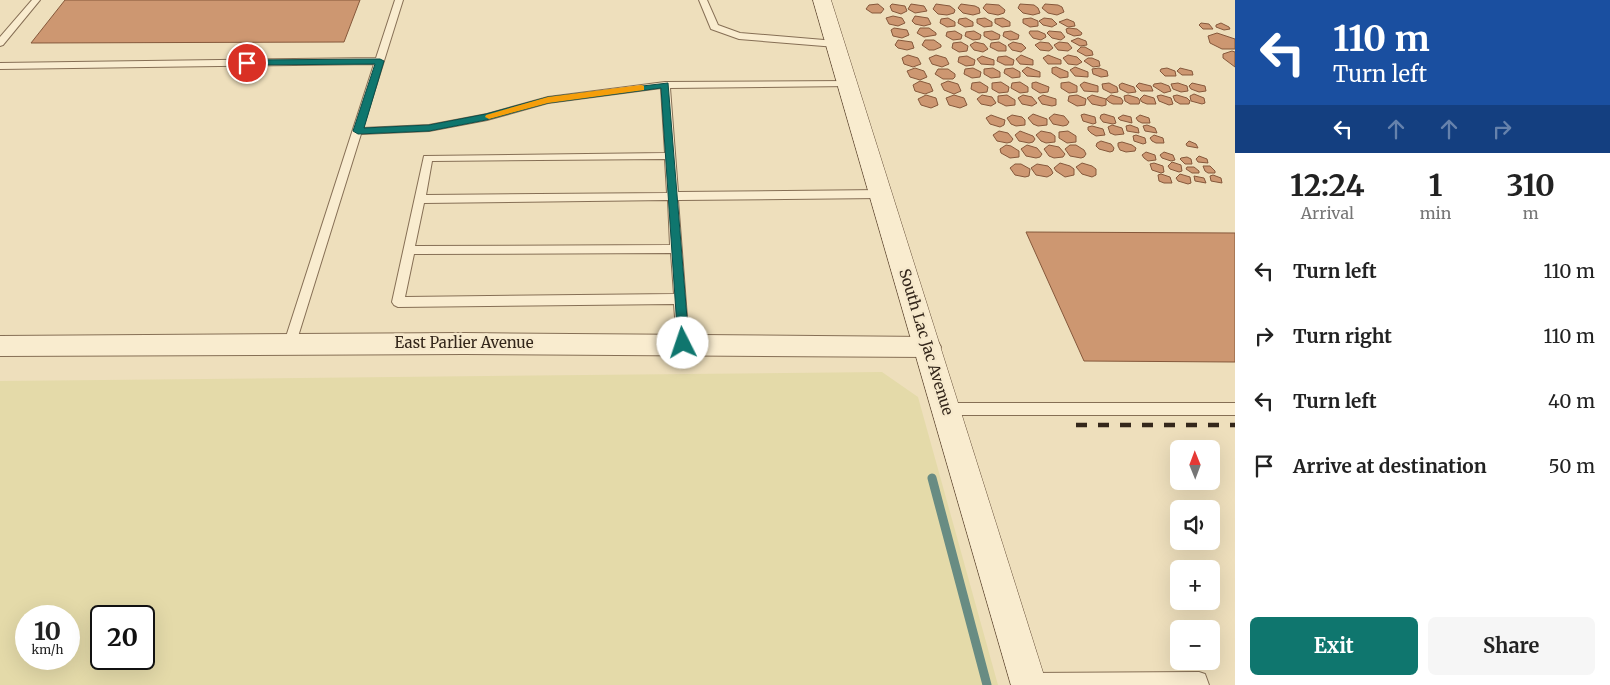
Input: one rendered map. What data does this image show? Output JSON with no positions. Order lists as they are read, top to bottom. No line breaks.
{"streets":{"street":["South Lac Jac Avenue","East Parlier Avenue"]},"crossings":[["South Lac Jac Avenue","East Parlier Avenue"]],"north":"top","page":{"turn":["110 m","Turn left"],"eta":["12:24","Arrival","1","min","310","m"],"list":[{"name":"Turn left","value":"110 m"},{"name":"Turn right","value":"110 m"},{"name":"Turn left","value":"40 m"},{"name":"Arrive at destination","value":"50 m"}],"map_buttons":["+","−"],"speed":"10 km/h","limit":"20","buttons":["Exit","Share"]}}
